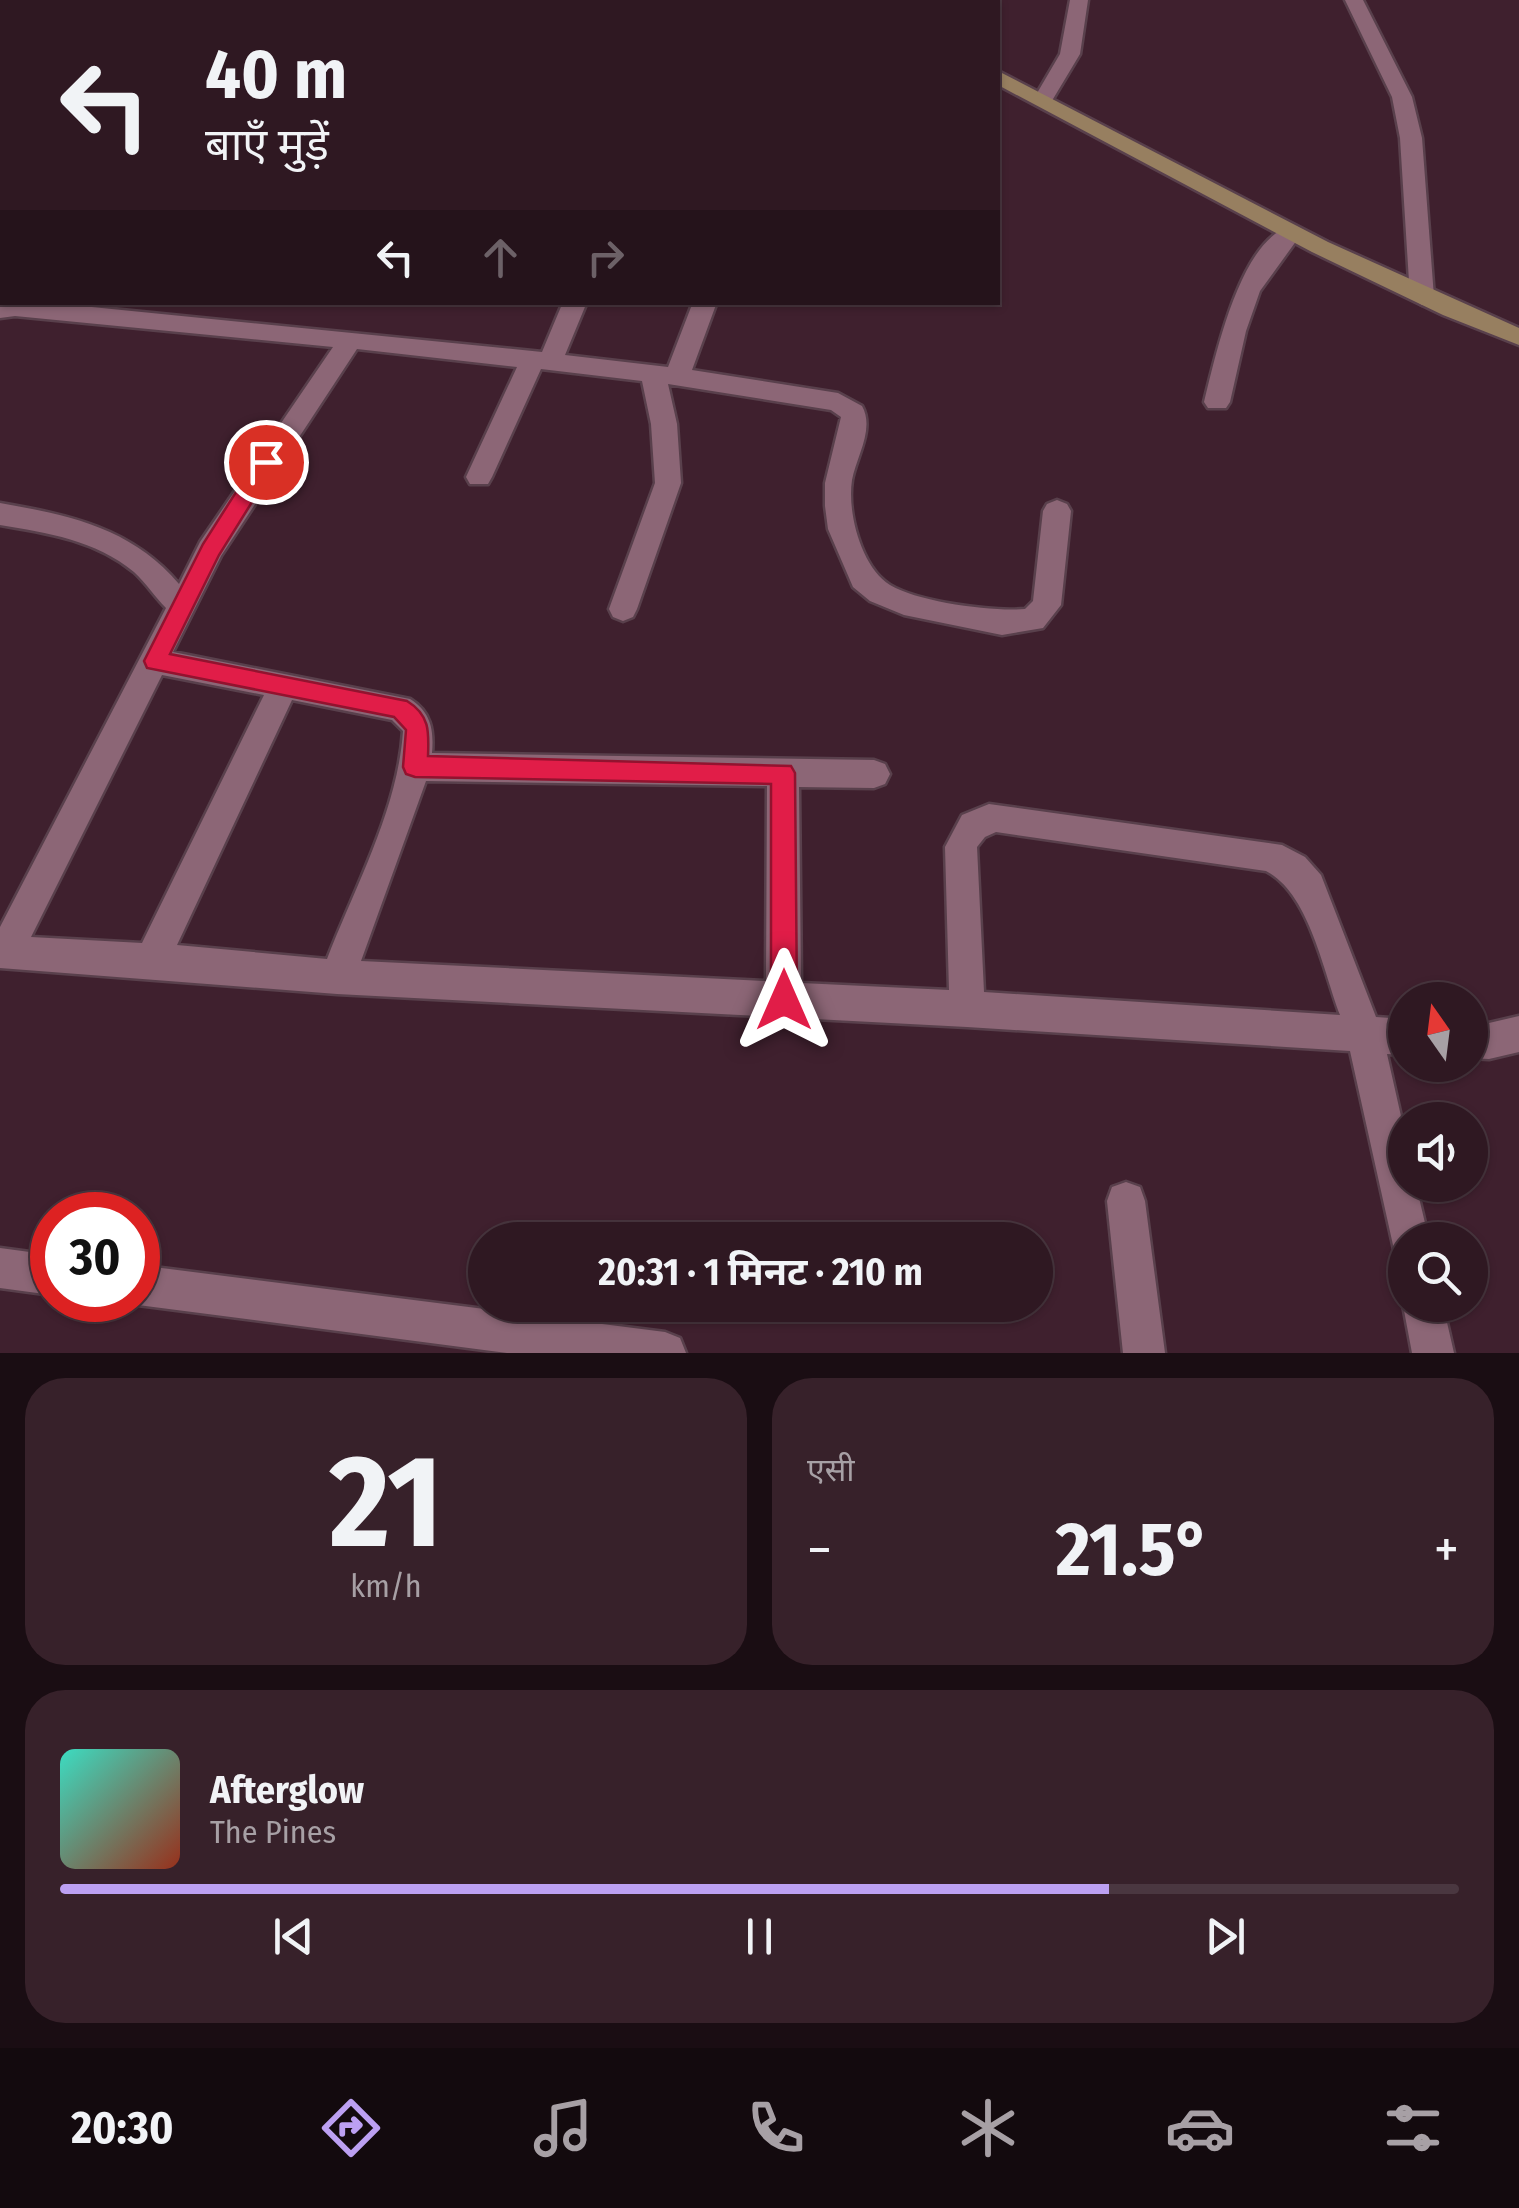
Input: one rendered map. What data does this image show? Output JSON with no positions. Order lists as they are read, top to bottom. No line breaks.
{"north":"top","page":{"turn":["40 m","बाएँ मुड़ें"],"limit":"30","trip":"20:31 · 1 मिनट · 210 m","tile":[["21","km/h"],"एसी"],"heat":["−","21.5°","+"],"song":["Afterglow","The Pines"],"tabs":"20:30"}}
